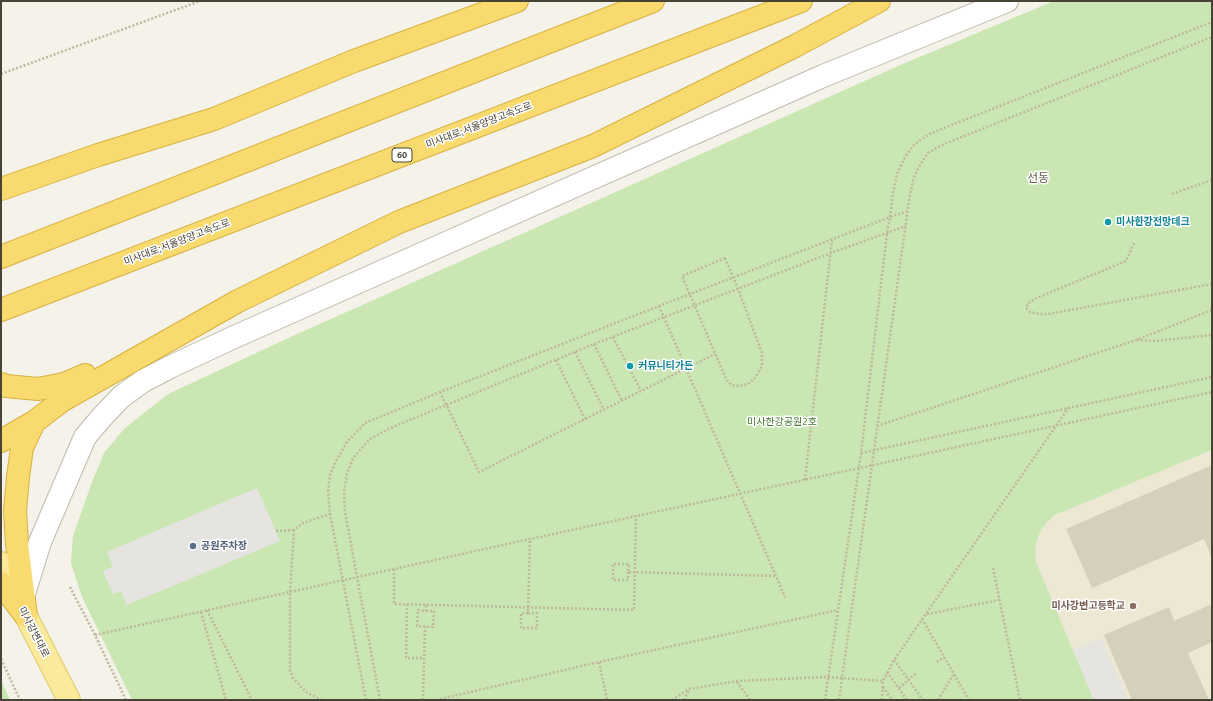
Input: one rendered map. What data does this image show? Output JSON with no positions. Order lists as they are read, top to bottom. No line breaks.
{"streets":{"highway":["미사대로;서울양양고속도로","60"],"main road":["미사강변대로"]},"districts":["선동"],"parks":["미사한강공원2호"],"places":["미사한강전망데크","커뮤니티가든","공원주차장","미사강변고등학교"]}
